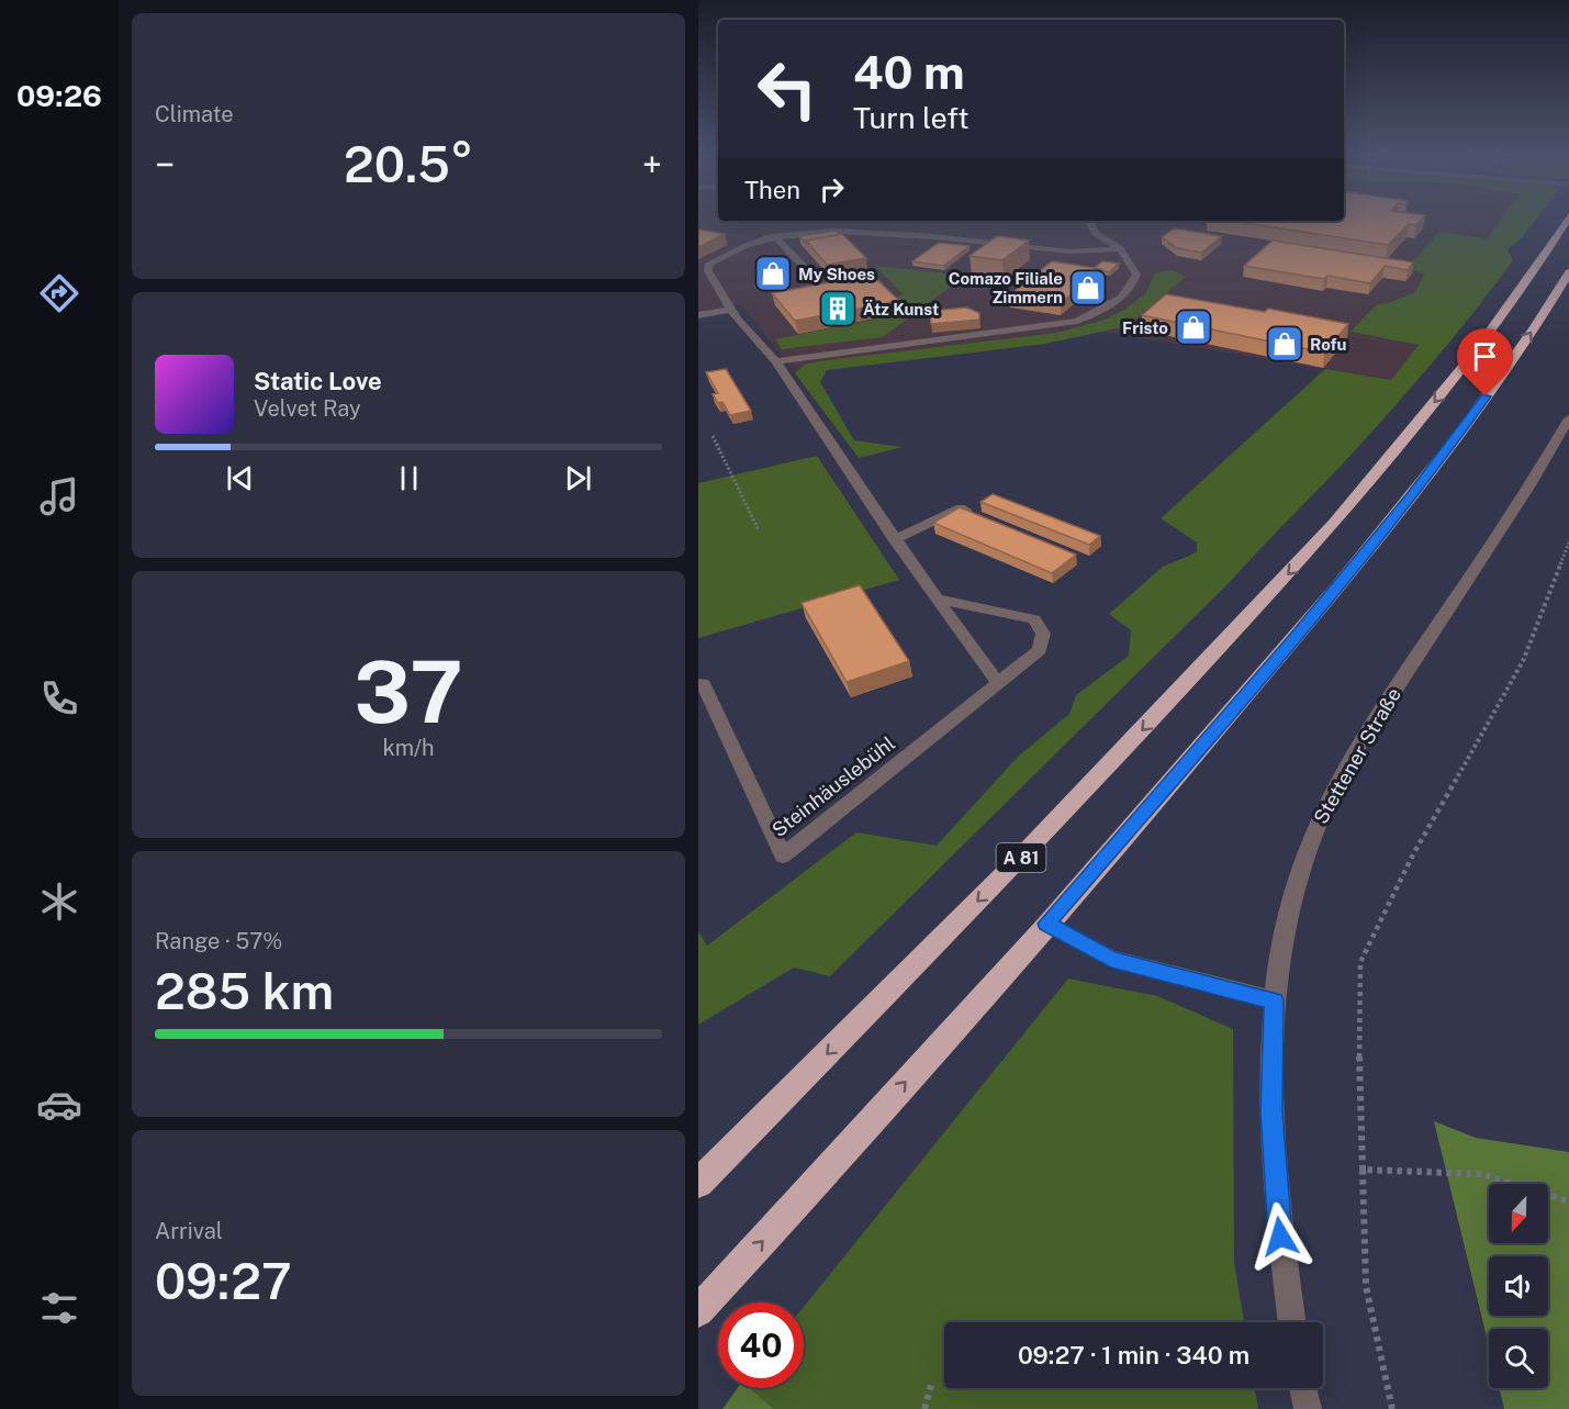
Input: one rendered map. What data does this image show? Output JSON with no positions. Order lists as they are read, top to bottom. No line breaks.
{"streets":{"highway":["A 81"],"street":["Stettener Straße","Steinhäuslebühl"]},"places":{"shop":["My Shoes","Comazo Filiale Zimmern","Fristo","Rofu"],"building":["Ätz Kunst"]},"north":"bottom","page":{"tabs":"09:26","tile":["Climate",["37","km/h"],["Range · 57%","285 km"],["Arrival","09:27"]],"turn":["40 m","Turn left"],"heat":["−","20.5°","+"],"then":"Then","song":["Static Love","Velvet Ray"],"limit":"40","trip":"09:27 · 1 min · 340 m"}}
